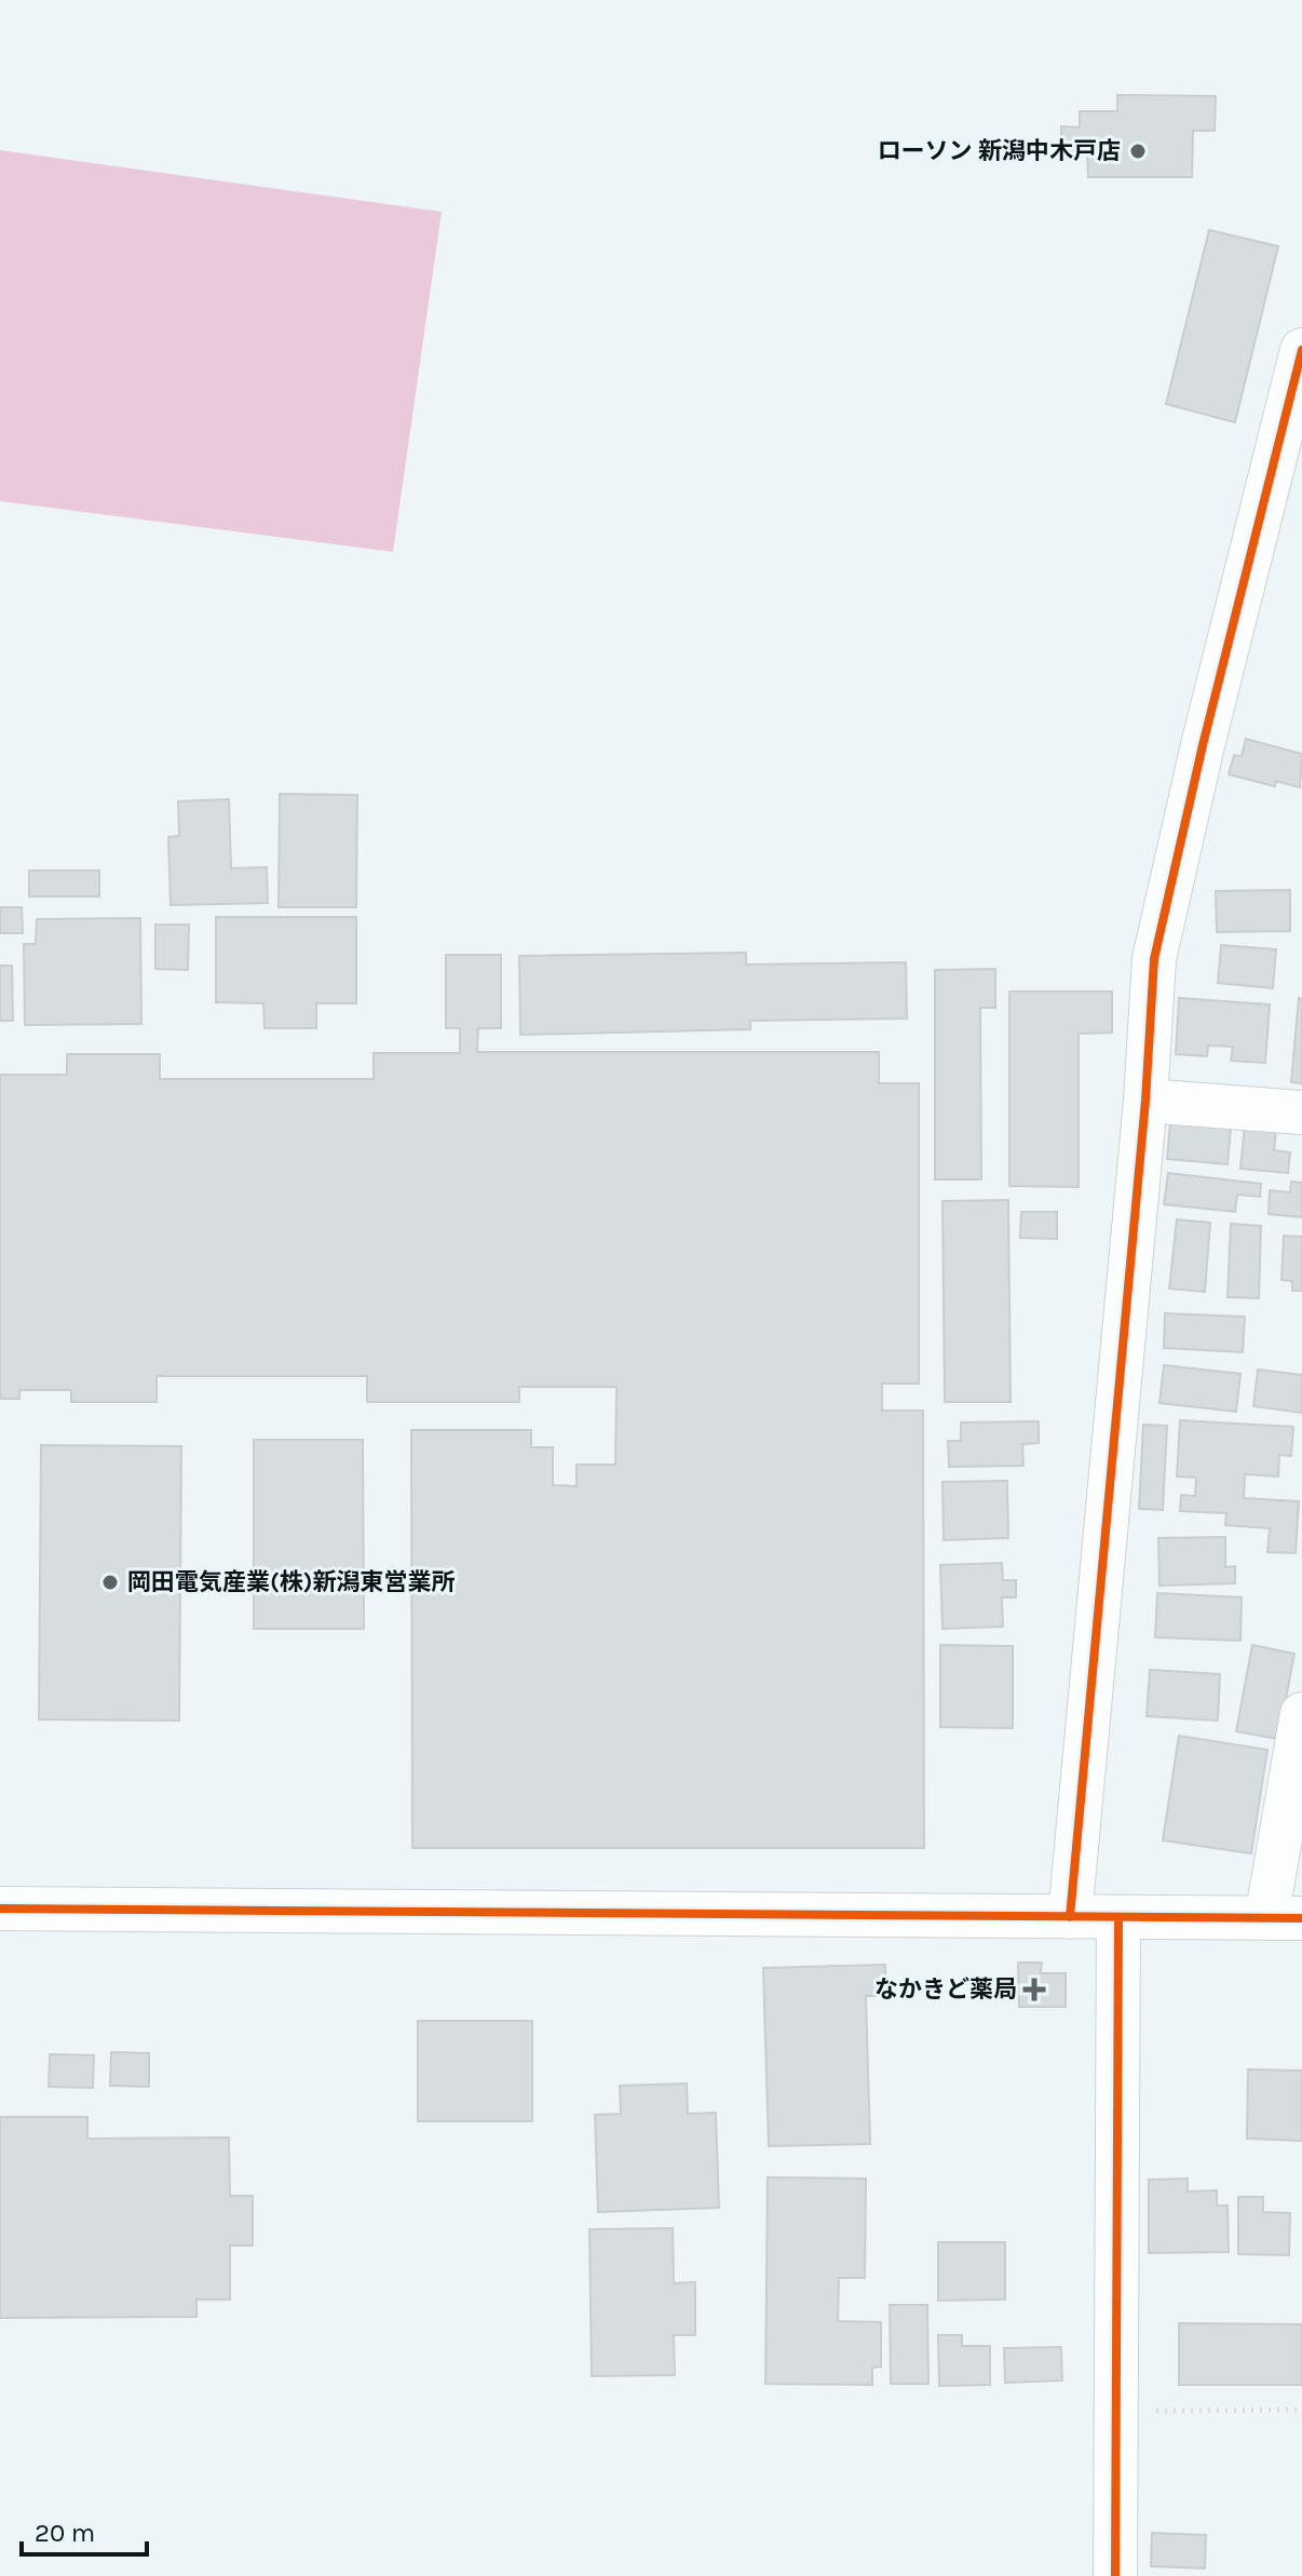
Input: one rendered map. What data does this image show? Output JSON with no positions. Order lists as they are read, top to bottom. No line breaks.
{"places":{"other":["ローソン 新潟中木戸店","岡田電気産業(株)新潟東営業所"],"health":["なかきど薬局"]},"scale_bar":"20 m"}
